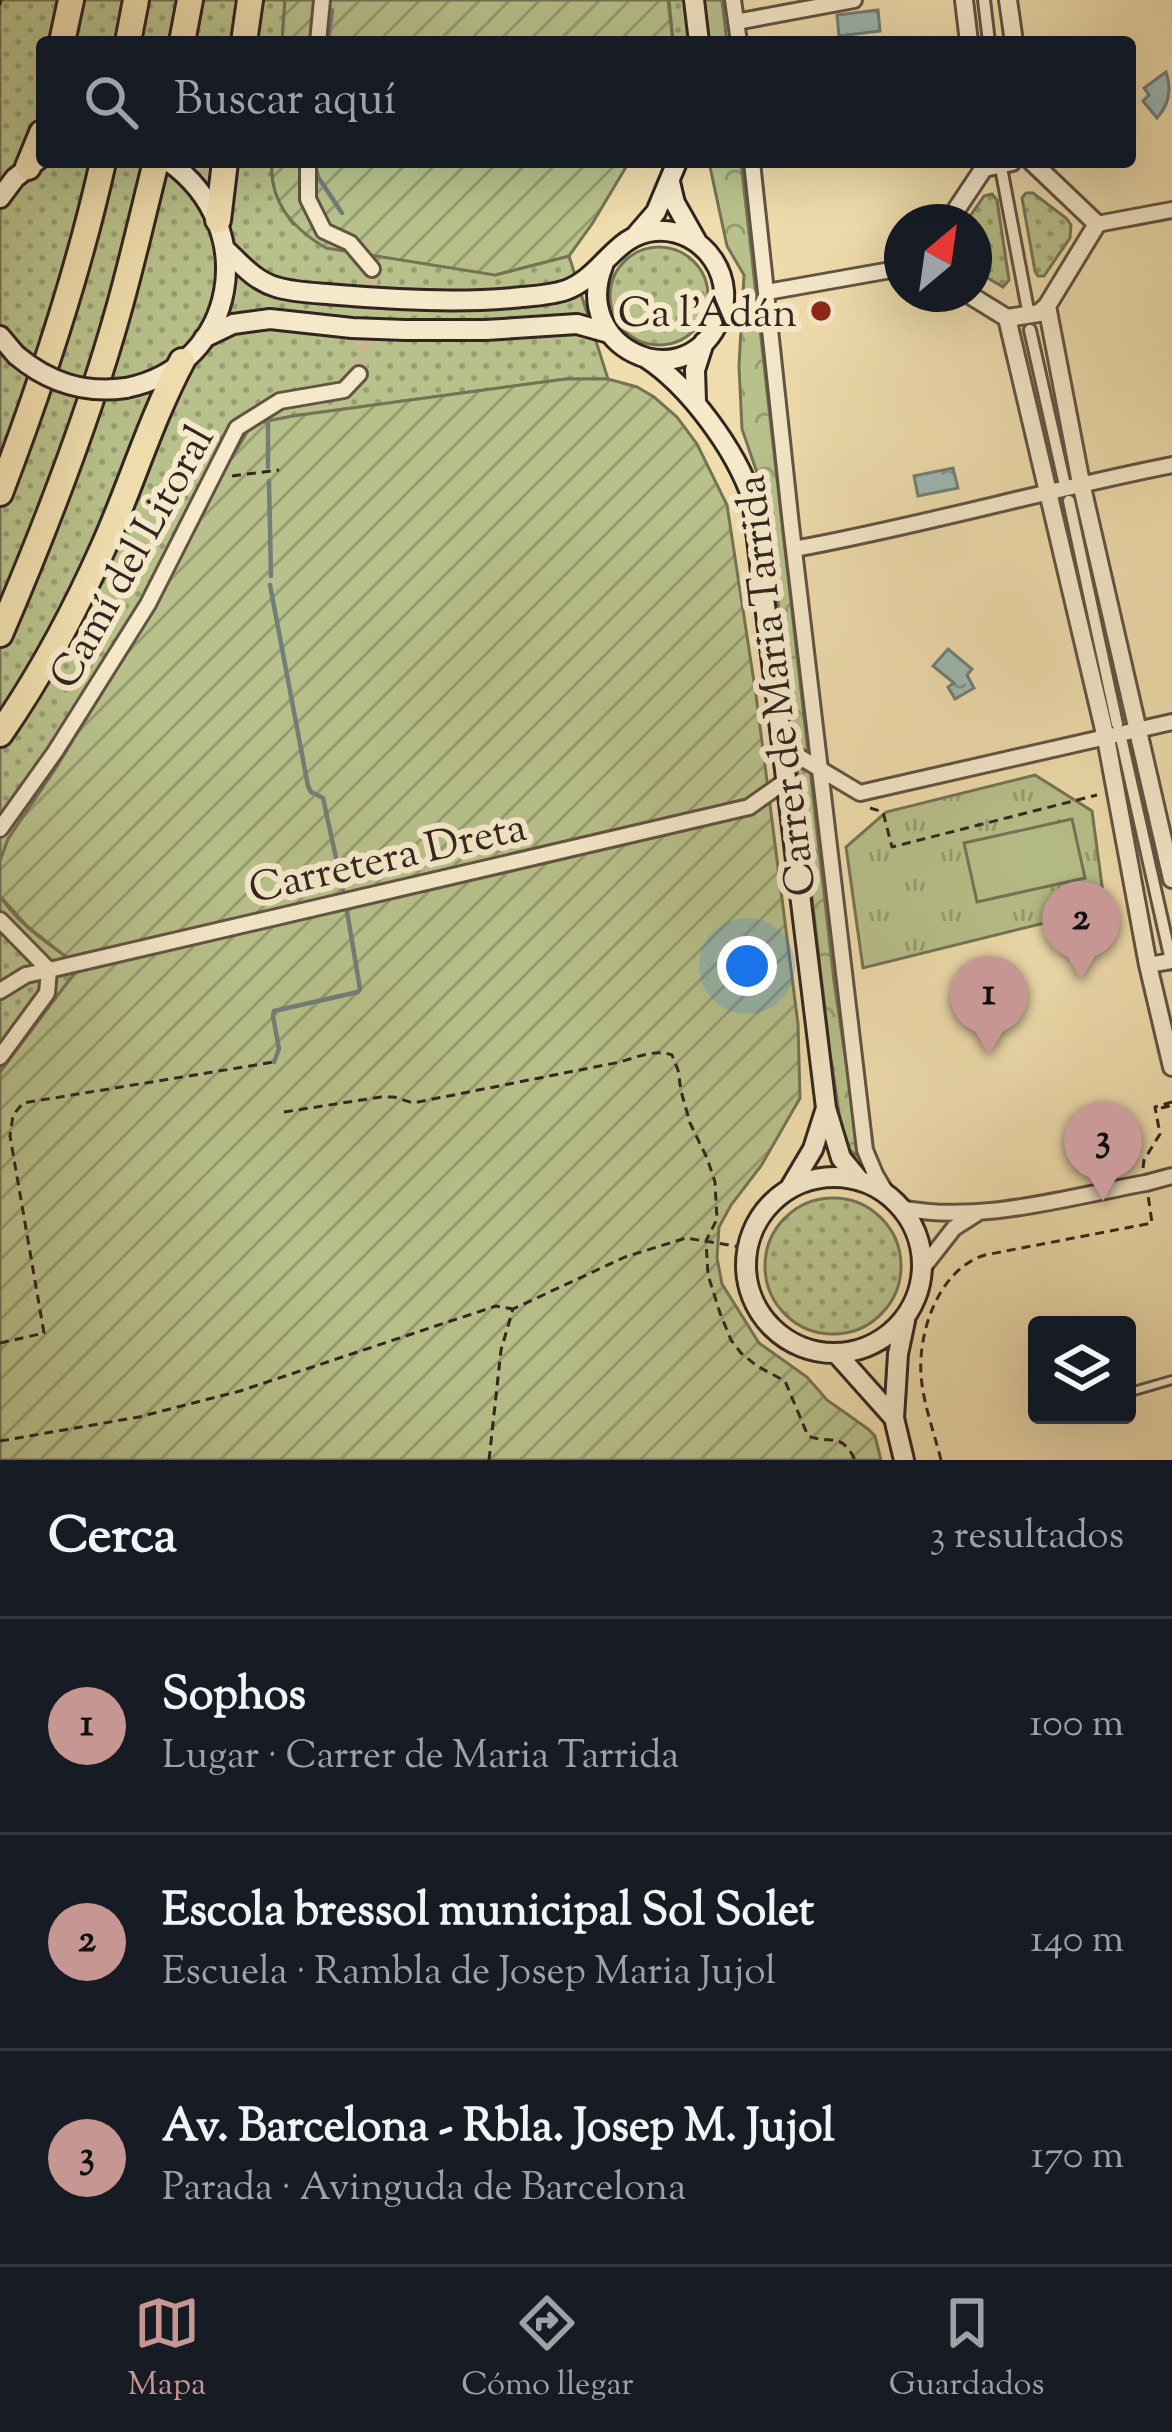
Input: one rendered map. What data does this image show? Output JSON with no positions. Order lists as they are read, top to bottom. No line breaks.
{"streets":{"main road":["Carrer de Maria Tarrida"],"street":["Camí del Litoral","Carretera Dreta"]},"crossings":[["Carrer de Maria Tarrida","Carretera Dreta"]],"places":["Ca l'Adán"],"north":"top right","page":{"search":"Buscar aquí","pins":["2","1","3"],"heading":["Cerca","3 resultados"],"list":[{"mark":"1","name":"Sophos","note":"Lugar · Carrer de Maria Tarrida","value":"100 m"},{"mark":"2","name":"Escola bressol municipal Sol Solet","note":"Escuela · Rambla de Josep Maria Jujol","value":"140 m"},{"mark":"3","name":"Av. Barcelona - Rbla. Josep M. Jujol","note":"Parada · Avinguda de Barcelona","value":"170 m"}],"nav":["Mapa","Cómo llegar","Guardados"]}}
